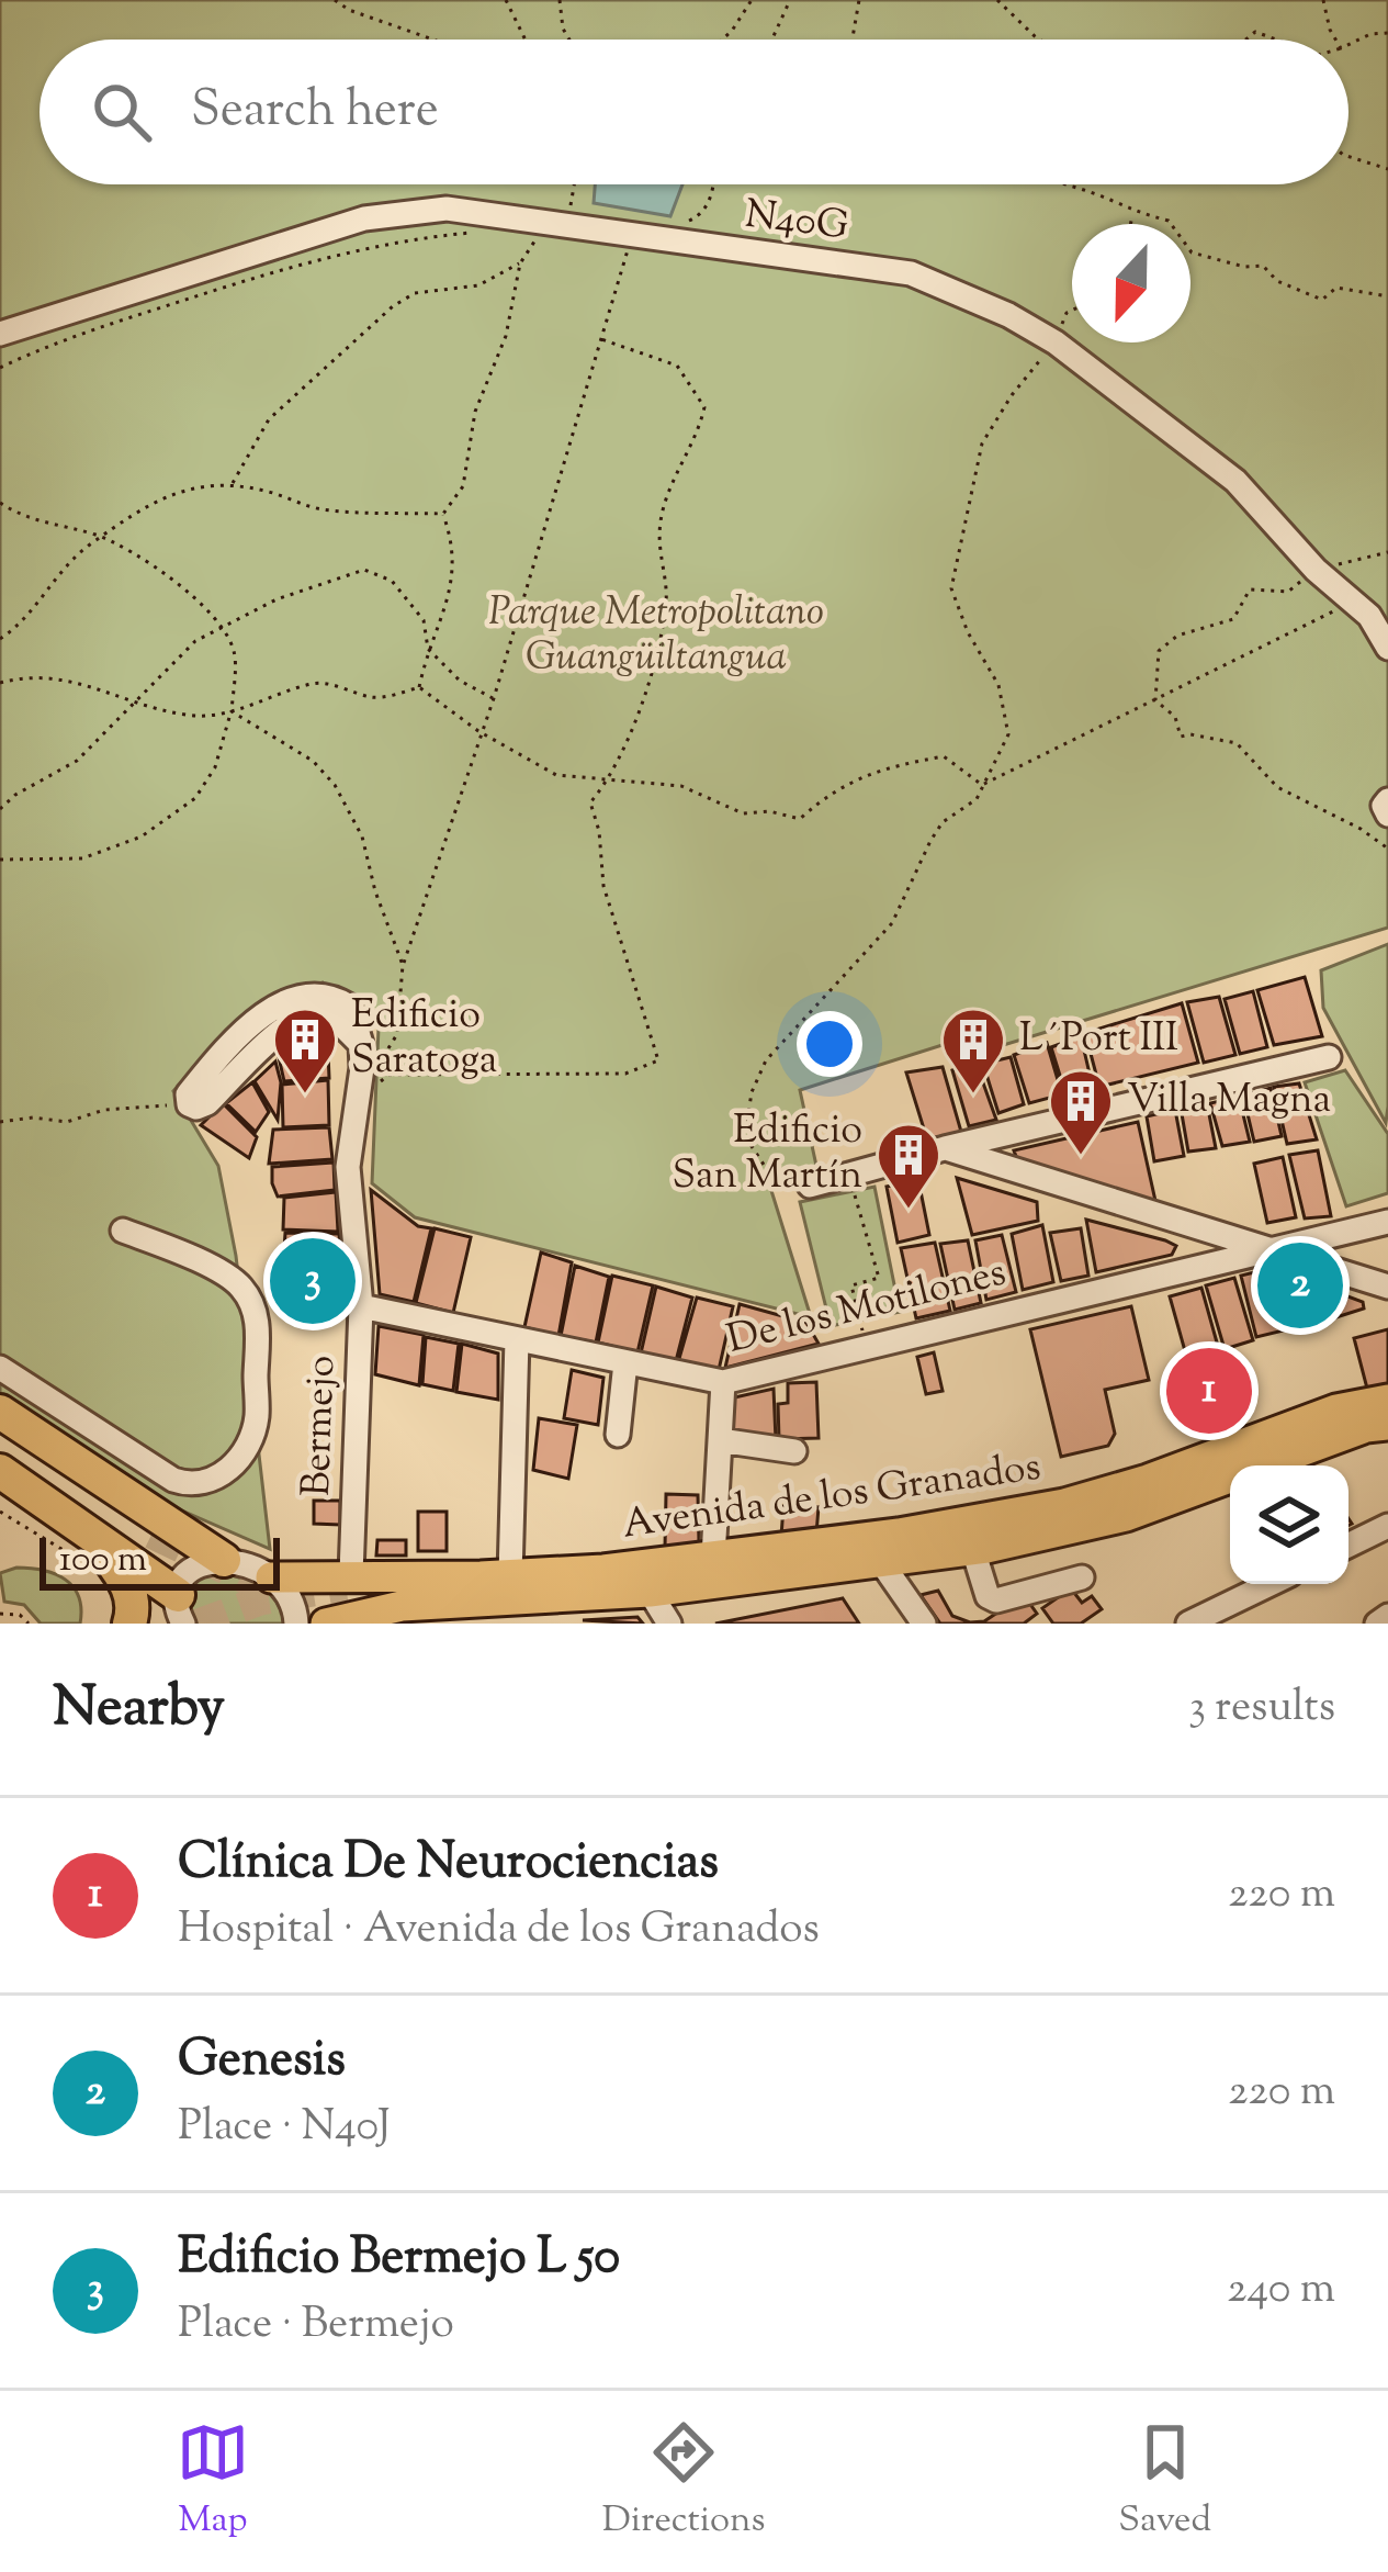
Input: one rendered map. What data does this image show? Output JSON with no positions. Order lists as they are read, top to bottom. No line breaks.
{"streets":{"main road":["Avenida de los Granados"],"street":["N40G","De los Motilones","Bermejo"]},"crossings":[["De los Motilones","Bermejo"],["Bermejo","Avenida de los Granados"]],"parks":["Parque Metropolitano Guangüiltangua"],"places":{"building":["Edificio Saratoga","L´Port III","Villa Magna","Edificio San Martín"]},"scale_bar":"100 m","north":"bottom","page":{"search":"Search here","pins":["3","2","1"],"scale":"100 m","heading":["Nearby","3 results"],"list":[{"mark":"1","name":"Clínica De Neurociencias","note":"Hospital · Avenida de los Granados","value":"220 m"},{"mark":"2","name":"Genesis","note":"Place · N40J","value":"220 m"},{"mark":"3","name":"Edificio Bermejo L 50","note":"Place · Bermejo","value":"240 m"}],"nav":["Map","Directions","Saved"]}}
